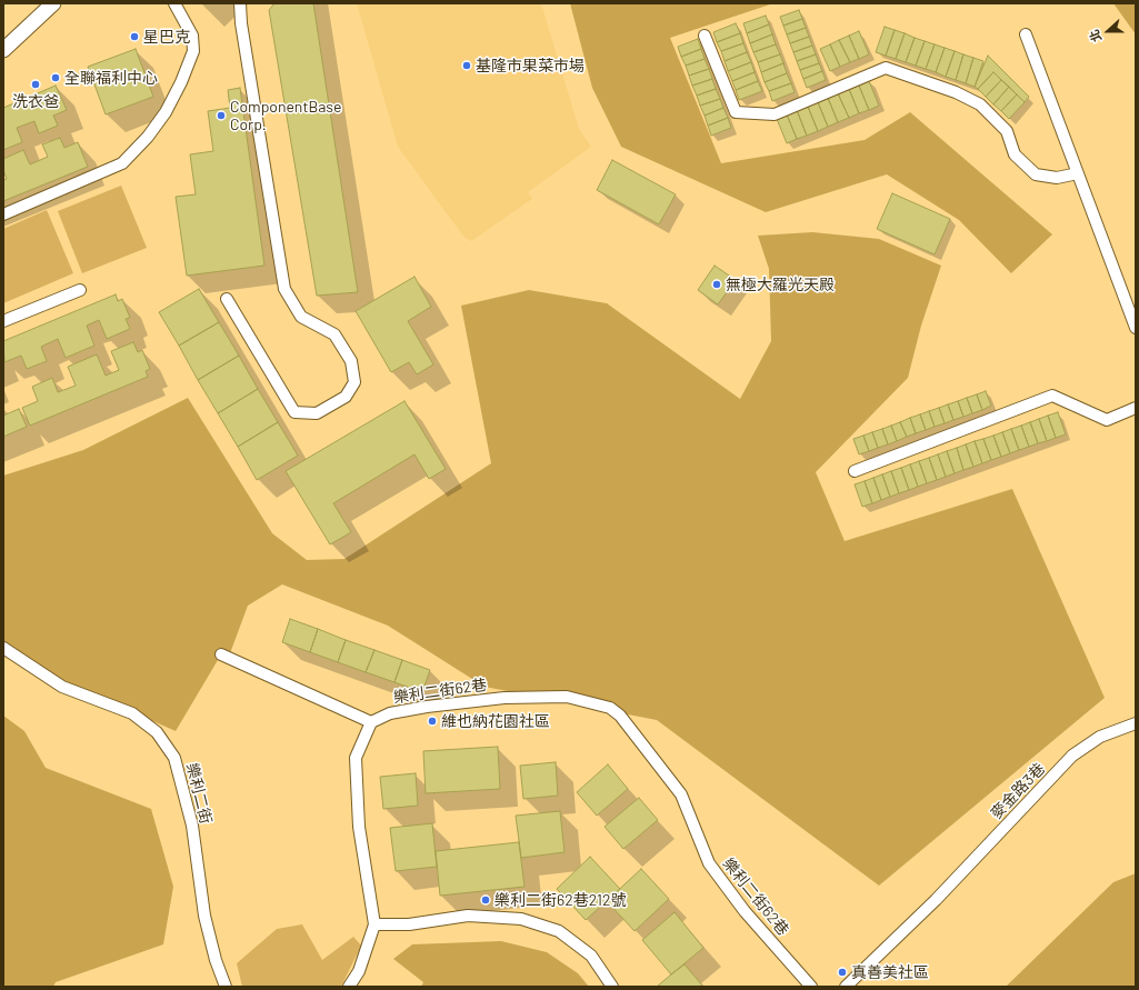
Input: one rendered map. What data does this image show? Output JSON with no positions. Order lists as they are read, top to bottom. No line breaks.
{"streets":{"street":["樂利二街62巷","麥金路3巷","樂利二街"]},"places":["星巴克","基隆市果菜市場","全聯福利中心","洗衣爸","ComponentBase Corp.","無極大羅光天殿","維也納花園社區","樂利二街62巷212號","真善美社區"],"north":"left"}
